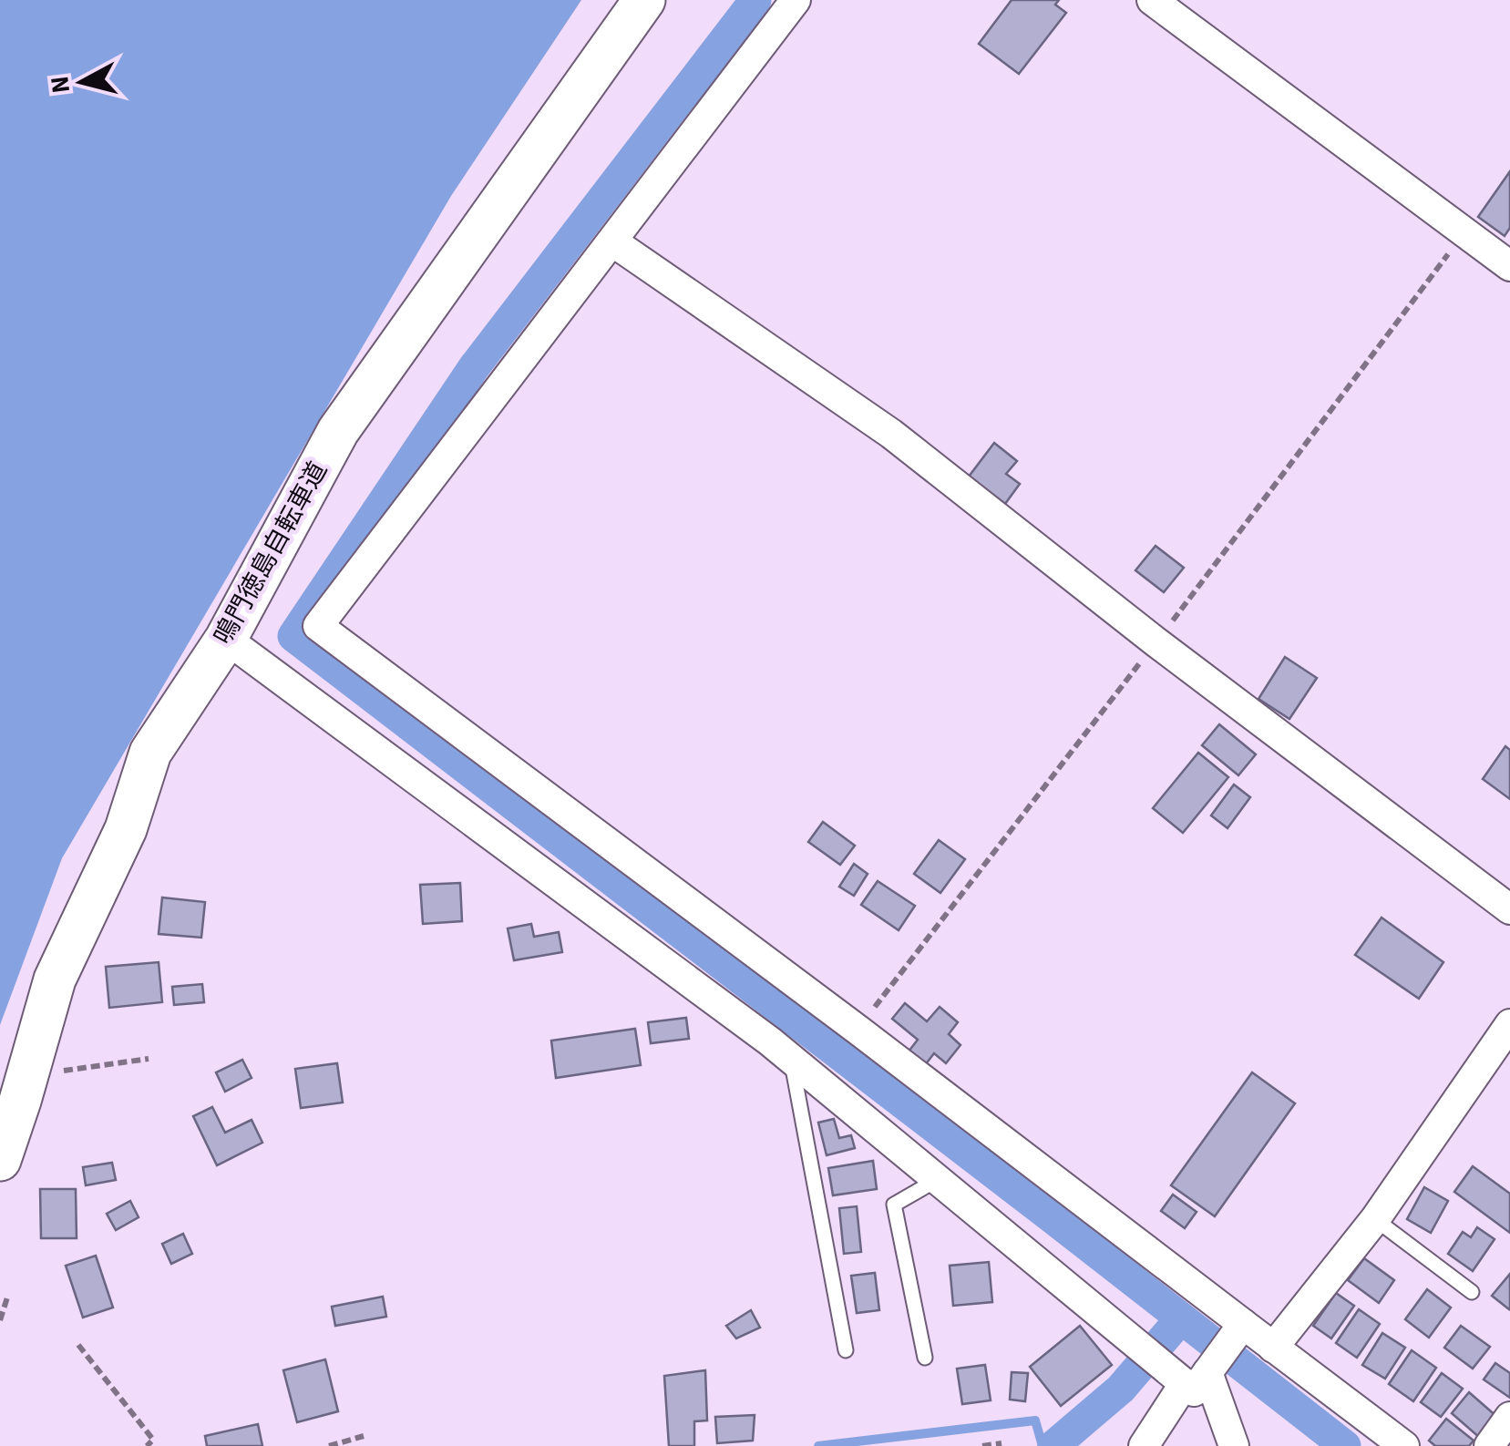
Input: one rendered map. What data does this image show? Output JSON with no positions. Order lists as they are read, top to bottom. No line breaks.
{"streets":{"main road":["鳴門徳島自転車道"]},"north":"left"}
